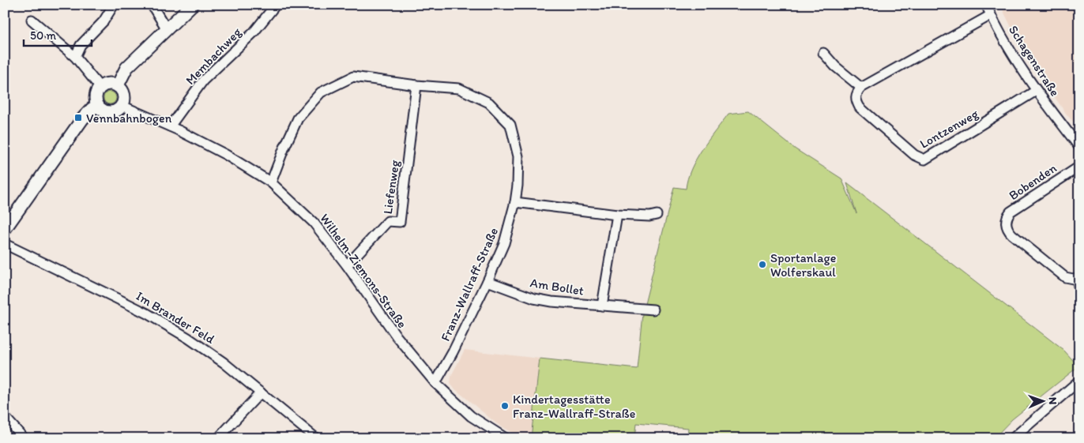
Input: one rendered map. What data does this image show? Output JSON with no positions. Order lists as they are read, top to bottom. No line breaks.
{"streets":{"street":["Membachweg","Schagenstraße","Lontzenweg","Bobenden","Liefenweg","Wilhelm-Ziemons-Straße","Franz-Wallraff-Straße","Am Bollet","Im Brander Feld"]},"crossings":[["Membachweg","Wilhelm-Ziemons-Straße"],["Schagenstraße","Lontzenweg"],["Liefenweg","Wilhelm-Ziemons-Straße"],["Liefenweg","Franz-Wallraff-Straße"],["Wilhelm-Ziemons-Straße","Franz-Wallraff-Straße"],["Franz-Wallraff-Straße","Am Bollet"]],"places":{"transit":["Vennbahnbogen"],"other":["Sportanlage Wolferskaul","Kindertagesstätte Franz-Wallraff-Straße"]},"scale_bar":"50 m","north":"right"}
